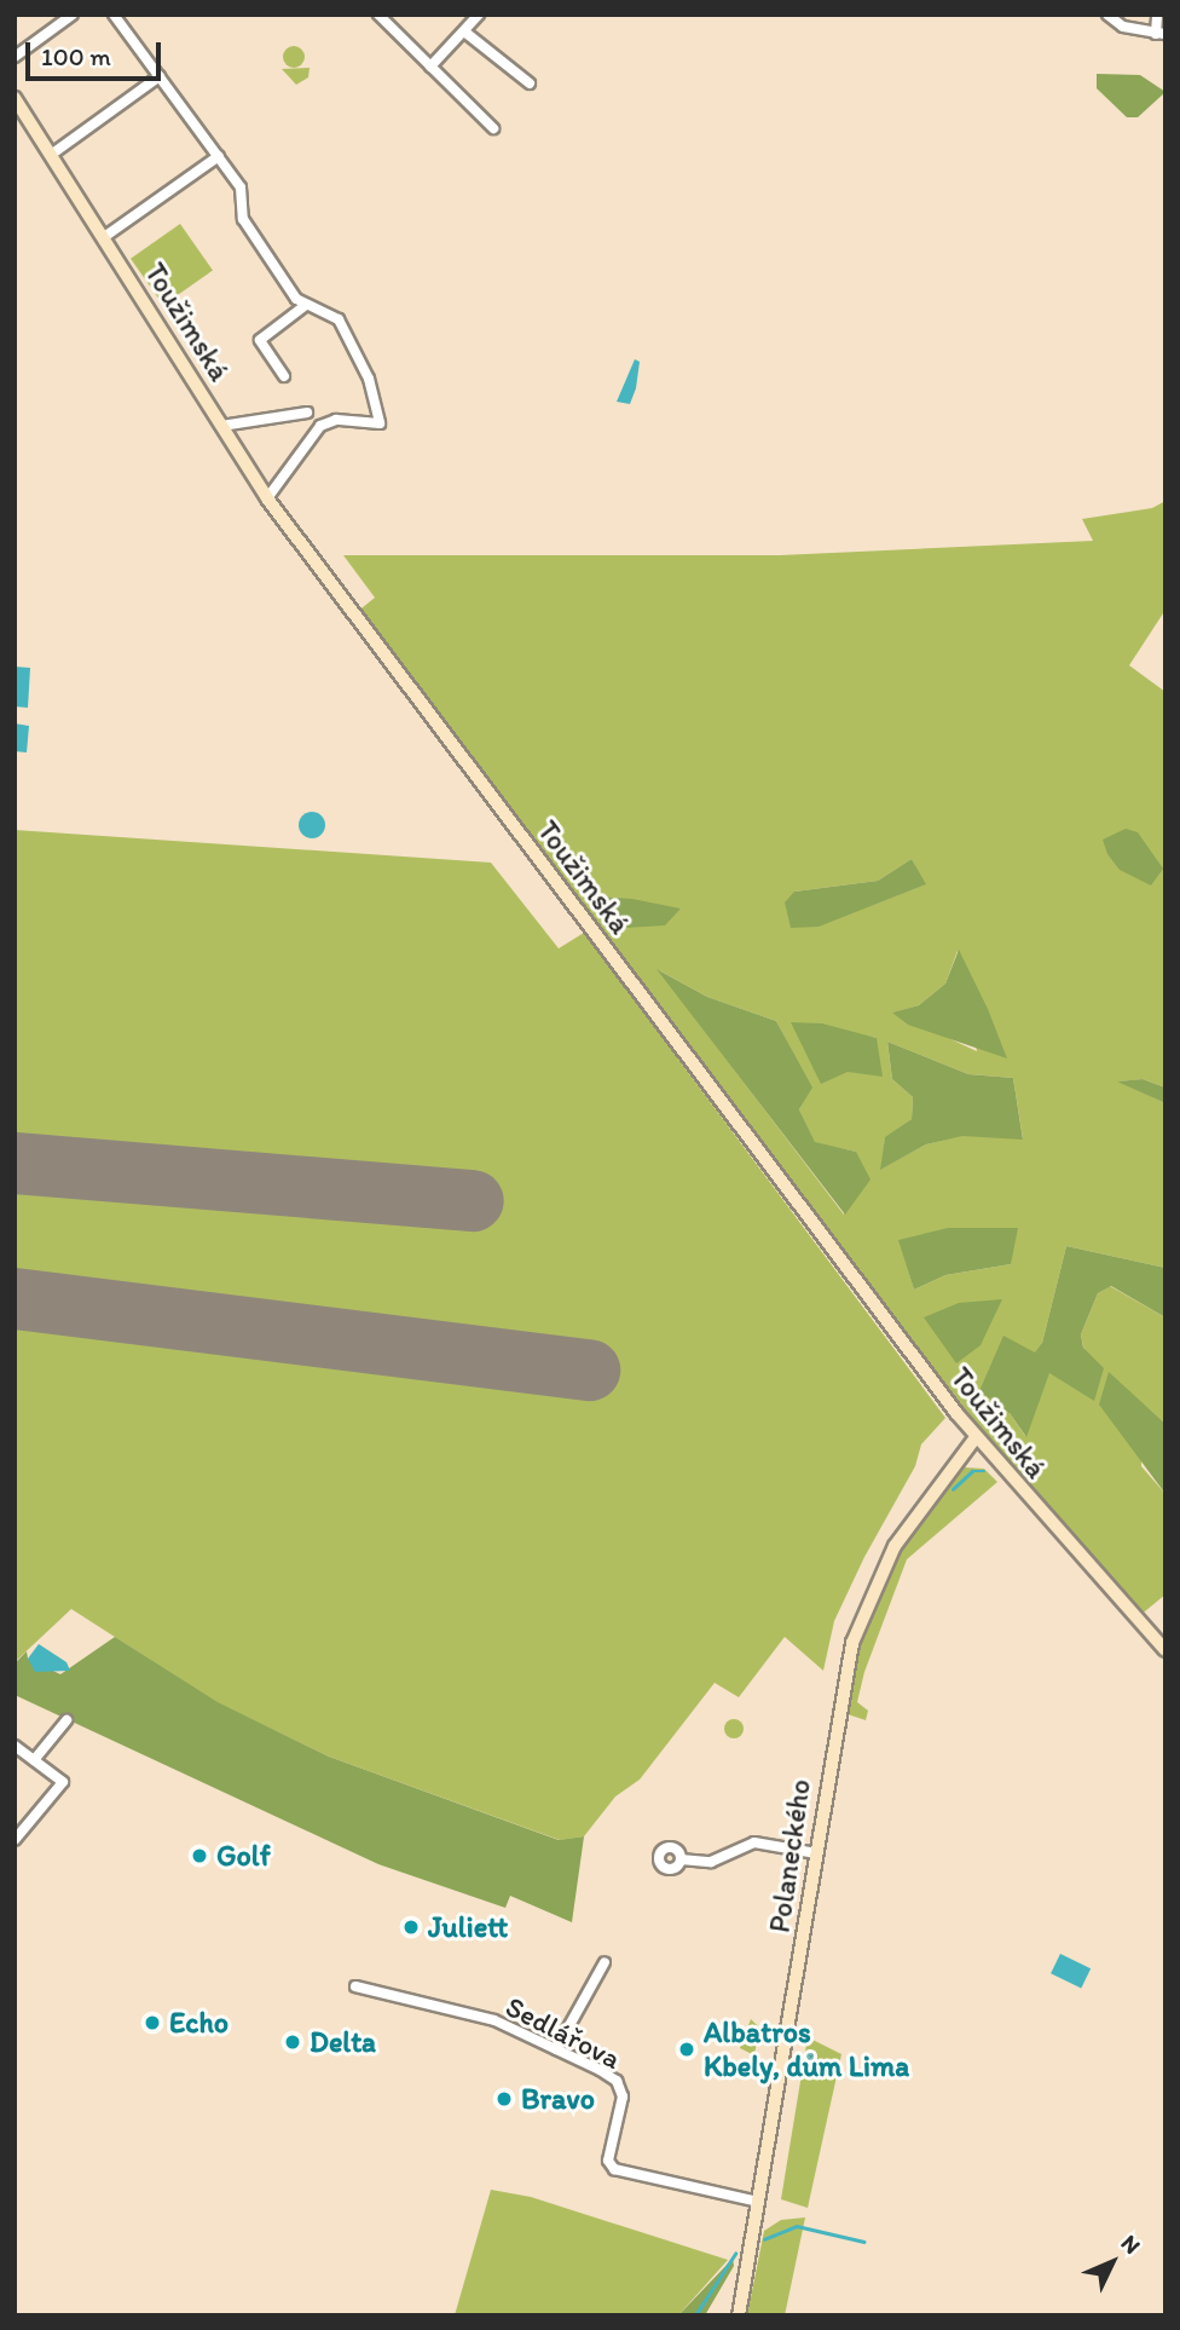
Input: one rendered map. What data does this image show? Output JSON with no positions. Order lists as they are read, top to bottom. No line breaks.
{"streets":{"street":["Toužimská","Polaneckého","Sedlářova"]},"crossings":[["Toužimská","Polaneckého"],["Polaneckého","Sedlářova"]],"places":["Golf","Juliett","Echo","Delta","Albatros Kbely, dům Lima","Bravo"],"scale_bar":"100 m","north":"top right"}
